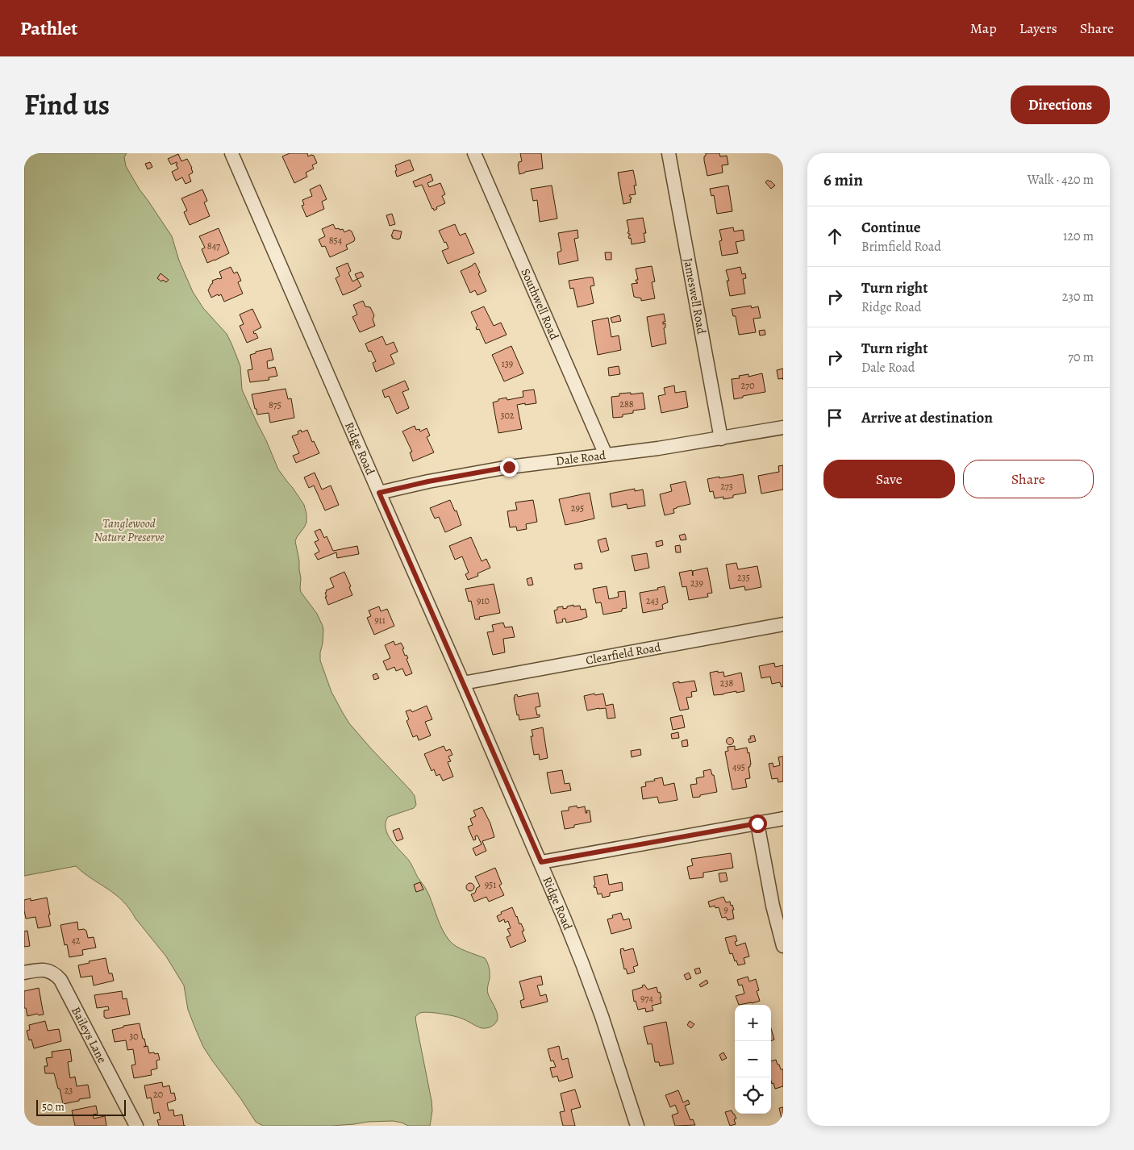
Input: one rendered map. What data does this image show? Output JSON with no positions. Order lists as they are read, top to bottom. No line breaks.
{"streets":{"street":["Jameswell Road","Southwell Road","Ridge Road","Dale Road","Clearfield Road","Baileys Lane"]},"crossings":[["Jameswell Road","Dale Road"],["Southwell Road","Dale Road"],["Ridge Road","Dale Road"],["Ridge Road","Clearfield Road"]],"parks":["Tanglewood Nature Preserve"],"house_numbers":["854","847","139","270","288","875","302","273","295","235","239","910","243","911","238","495","951","9","42","974","30","23","20"],"scale_bar":"50 m","page":{"header":"Pathlet","nav":["Map","Layers","Share"],"title":"Find us","buttons":["Directions",["Save","Share"]],"heading":["6 min","Walk · 420 m"],"list":[["Continue","Brimfield Road","120 m"],["Turn right","Ridge Road","230 m"],["Turn right","Dale Road","70 m"],"Arrive at destination"],"map_buttons":["+","−"],"scale":"50 m"}}
